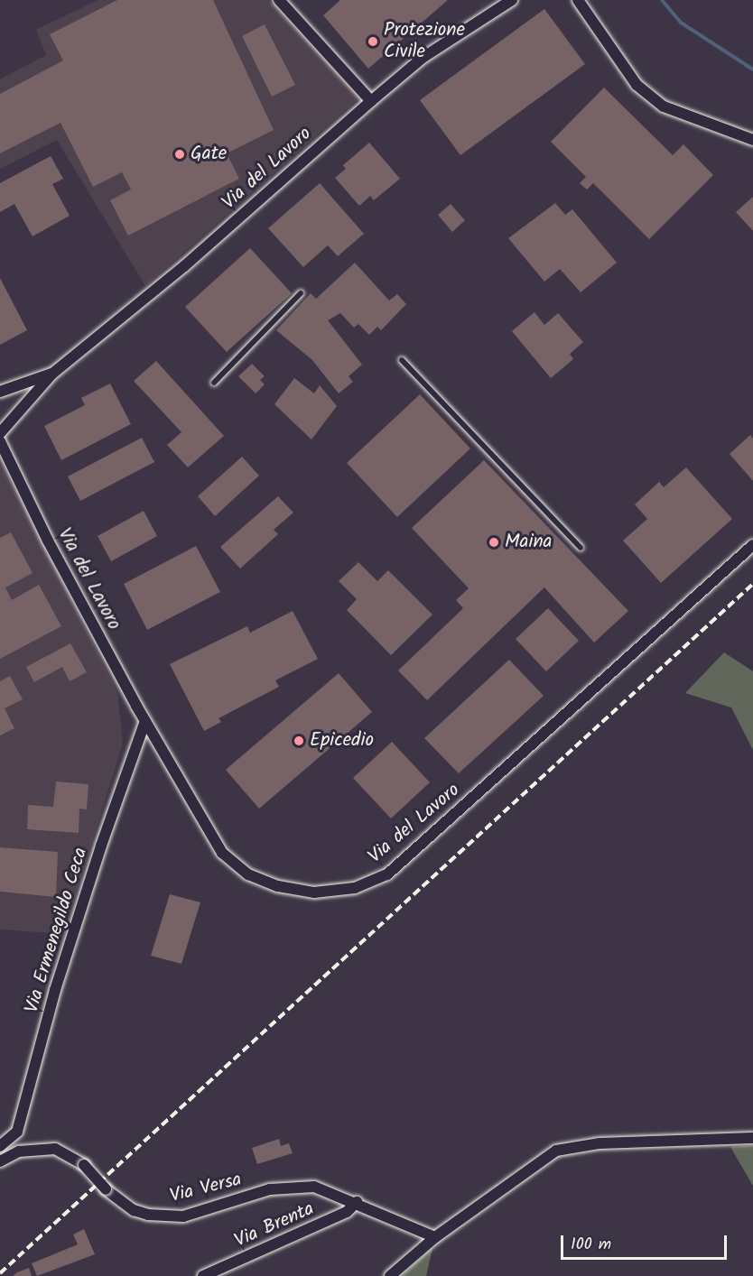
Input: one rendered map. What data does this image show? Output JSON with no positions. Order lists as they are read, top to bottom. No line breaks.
{"streets":{"street":["Via del Lavoro","Via Ermenegildo Ceca","Via Versa","Via Brenta"]},"crossings":[["Via del Lavoro","Via Ermenegildo Ceca"],["Via Versa","Via Brenta"]],"places":["Protezione Civile","Gate","Maina","Epicedio"],"scale_bar":"100 m"}
